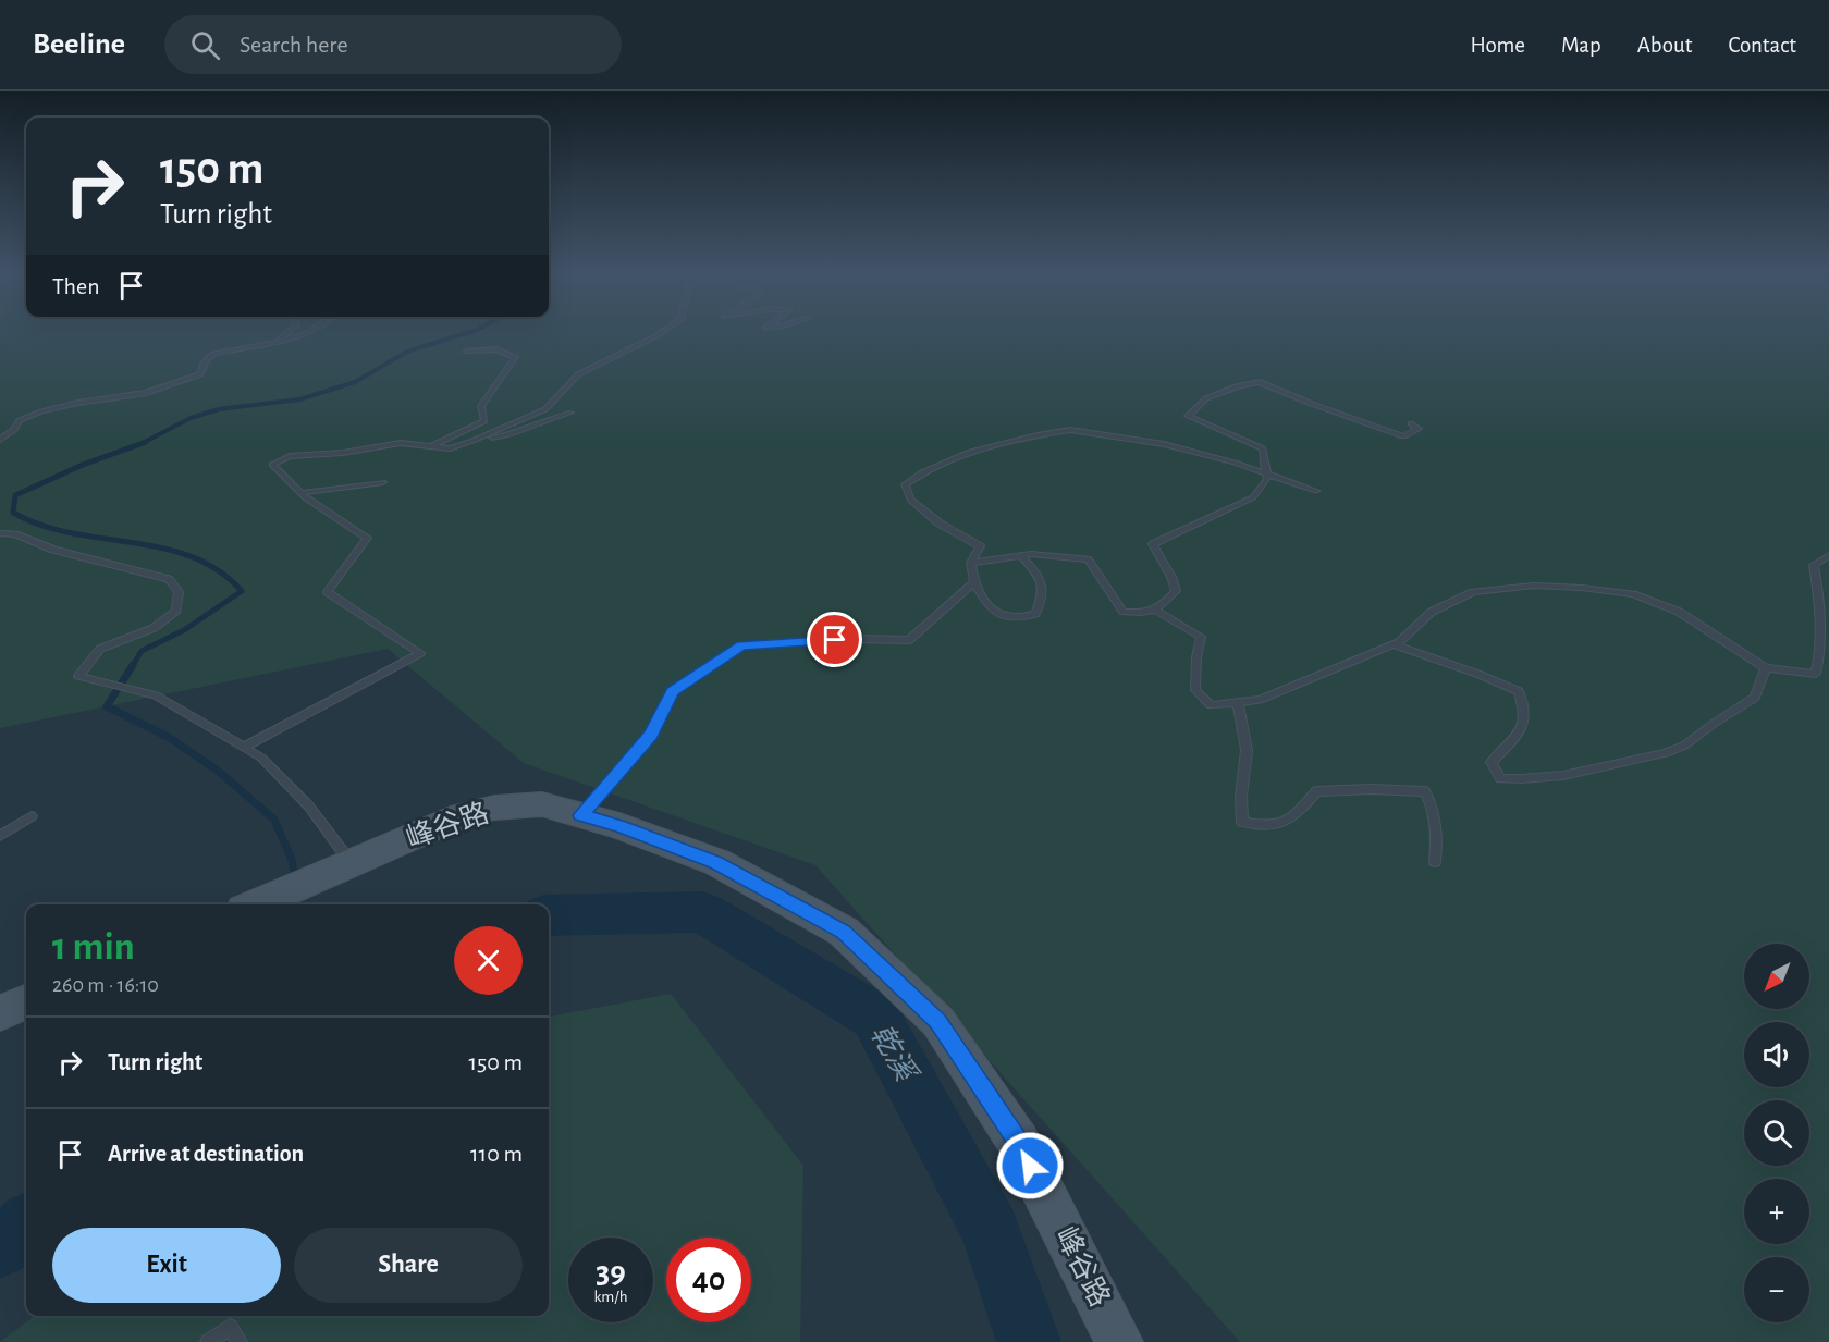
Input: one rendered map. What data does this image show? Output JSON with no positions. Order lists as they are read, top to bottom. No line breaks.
{"streets":{"street":["峰谷路"]},"water":["乾溪"],"north":"bottom left","page":{"header":"Beeline","search":"Search here","nav":["Home","Map","About","Contact"],"turn":["150 m","Turn right"],"then":"Then","heading":["1 min","260 m · 16:10"],"map_buttons":["+","−"],"list":[{"name":"Turn right","value":"150 m"},{"name":"Arrive at destination","value":"110 m"}],"buttons":["Exit","Share"],"speed":"39 km/h","limit":"40"}}
